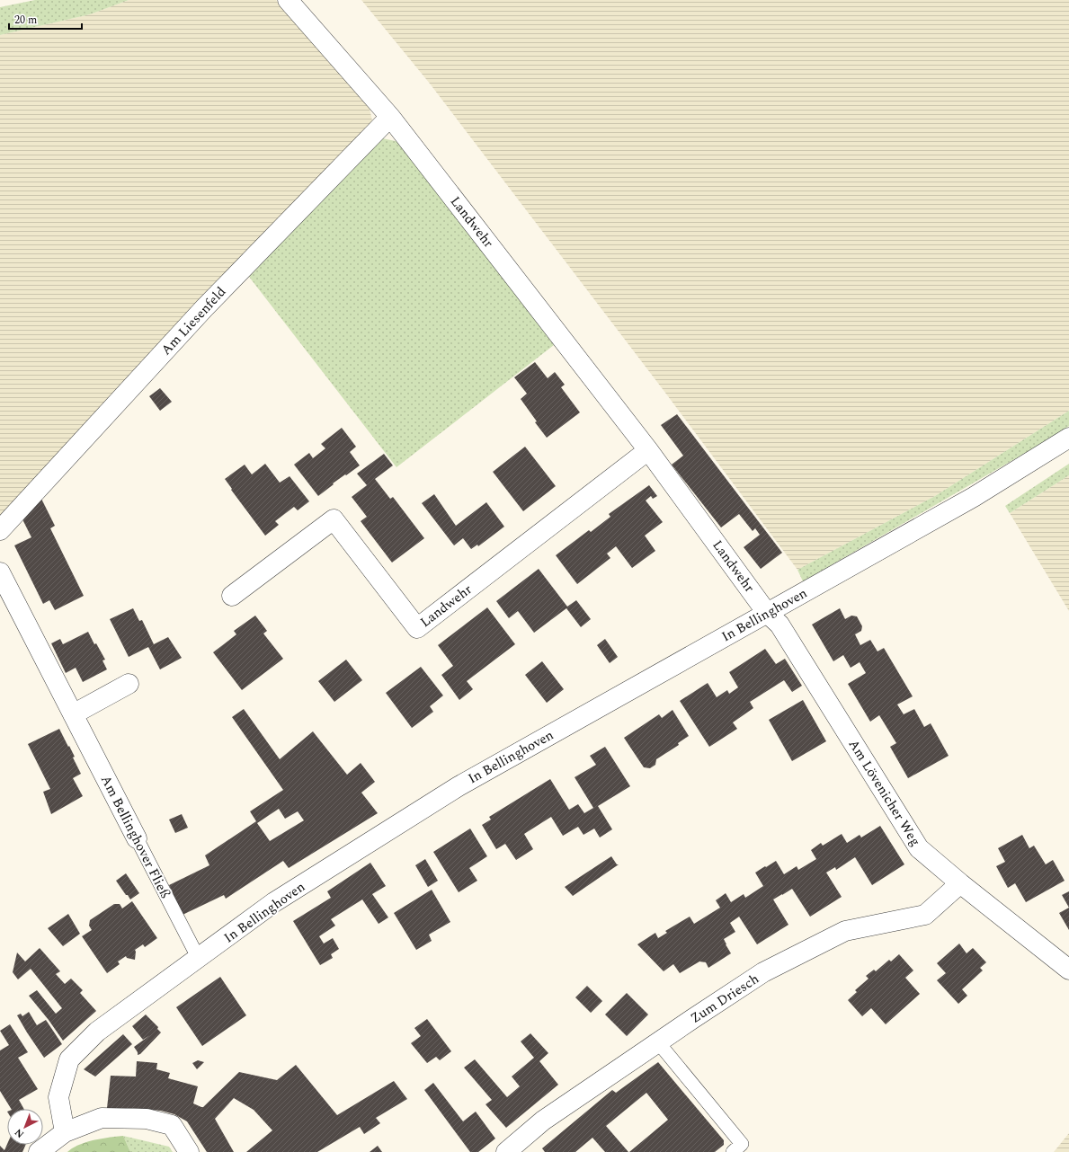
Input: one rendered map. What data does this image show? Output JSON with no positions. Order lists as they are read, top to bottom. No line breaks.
{"streets":{"street":["Landwehr","Am Liesenfeld","In Bellinghoven","Am Lövenicher Weg","Am Bellinghover Fließ","Zum Driesch"]},"crossings":[["Landwehr","Am Liesenfeld"],["Landwehr","In Bellinghoven"],["Landwehr","Am Lövenicher Weg"],["In Bellinghoven","Am Lövenicher Weg"],["In Bellinghoven","Am Bellinghover Fließ"],["Am Lövenicher Weg","Zum Driesch"]],"scale_bar":"20 m","north":"bottom left"}
